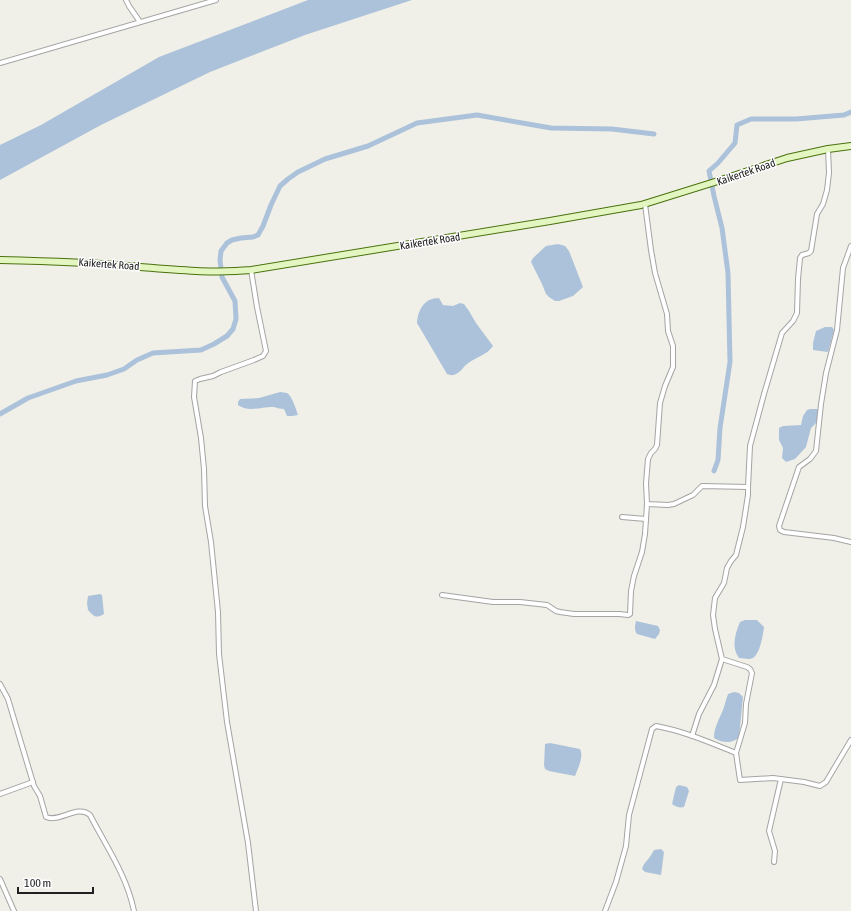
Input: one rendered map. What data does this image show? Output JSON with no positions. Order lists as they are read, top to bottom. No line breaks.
{"streets":{"main road":["Kaikertek Road"]},"scale_bar":"100 m"}
